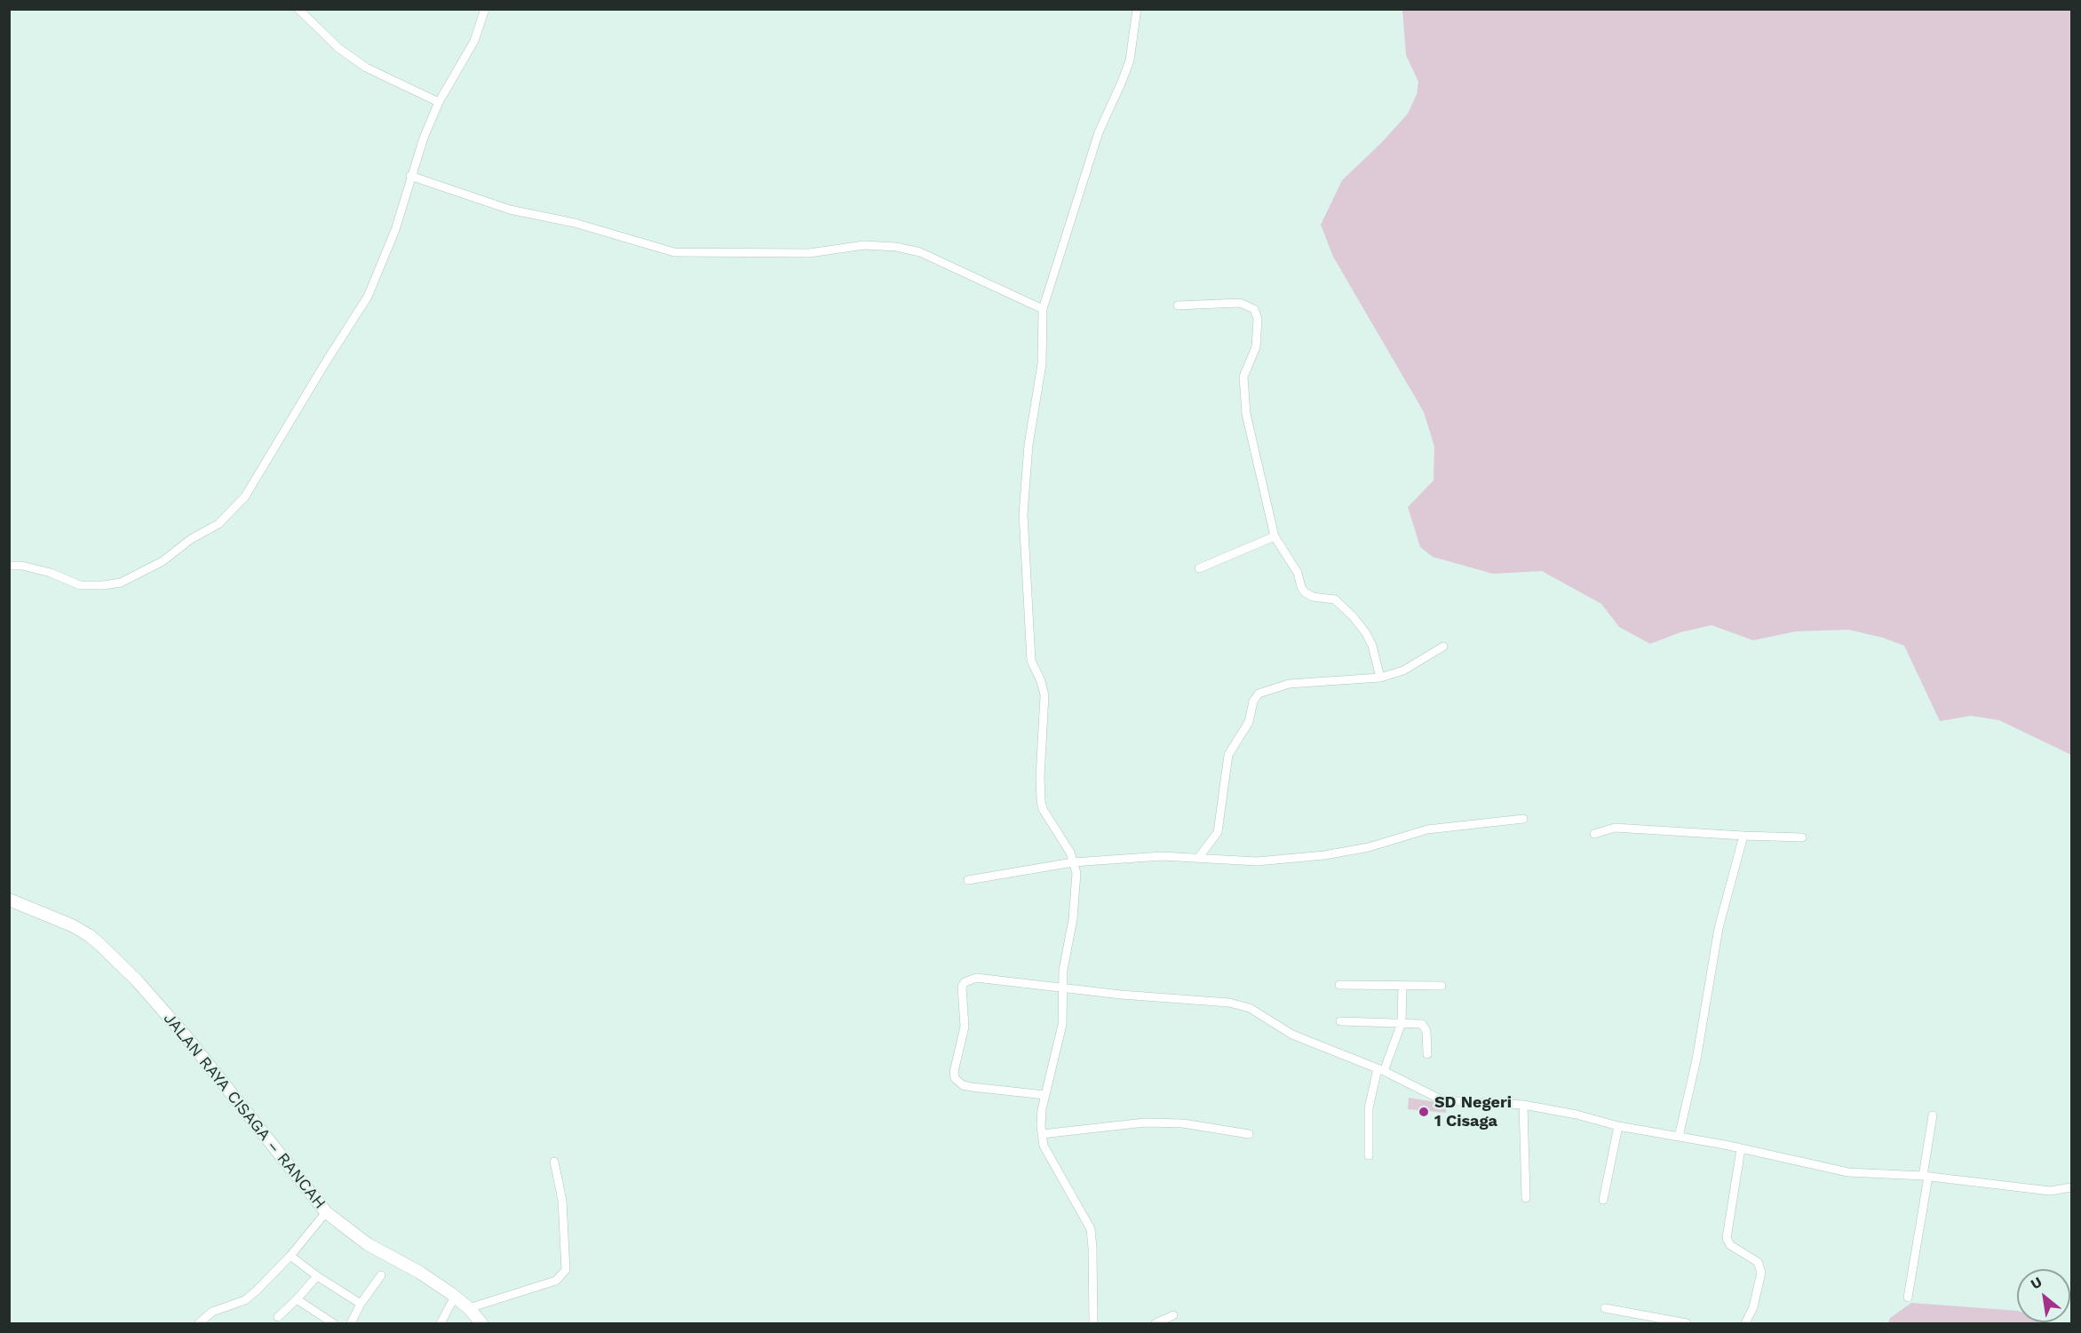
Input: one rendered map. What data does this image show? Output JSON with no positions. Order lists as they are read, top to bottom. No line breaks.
{"streets":{"main road":["JALAN RAYA CISAGA – RANCAH"]},"places":["SD Negeri 1 Cisaga"],"north":"top left"}
